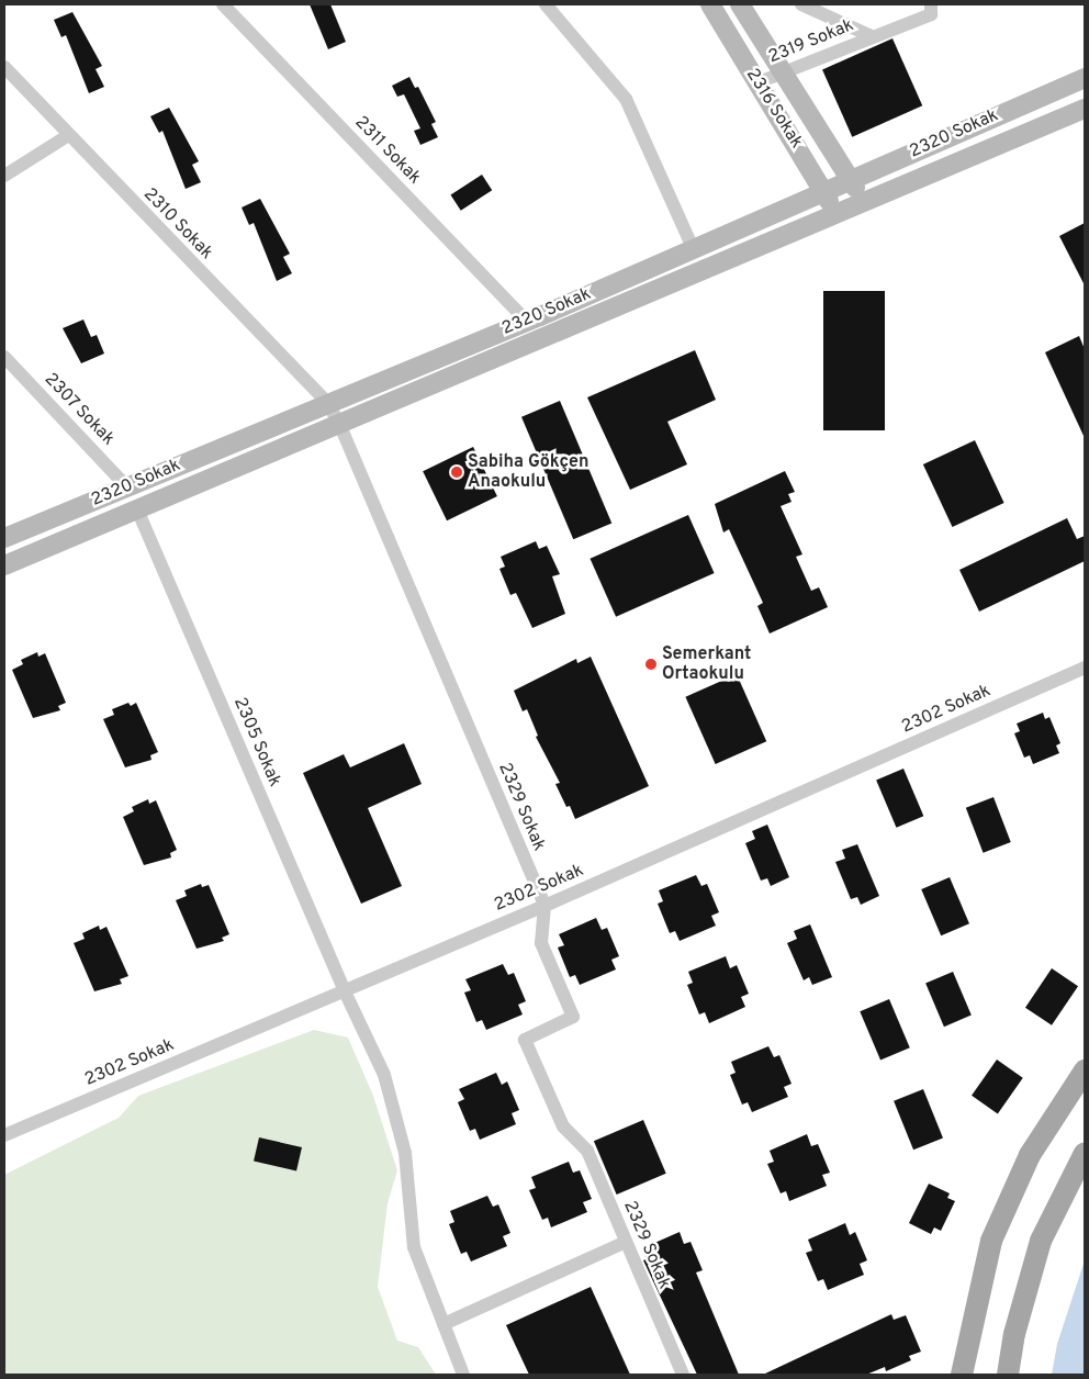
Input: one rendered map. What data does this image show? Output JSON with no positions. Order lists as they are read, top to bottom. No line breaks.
{"streets":{"street":["2319 Sokak","2316 Sokak","2320 Sokak","2311 Sokak","2310 Sokak","2307 Sokak","2302 Sokak","2305 Sokak","2329 Sokak"]},"crossings":[["2319 Sokak","2316 Sokak"],["2316 Sokak","2320 Sokak"],["2320 Sokak","2311 Sokak"],["2320 Sokak","2310 Sokak"],["2320 Sokak","2307 Sokak"],["2320 Sokak","2305 Sokak"],["2320 Sokak","2329 Sokak"],["2310 Sokak","2329 Sokak"],["2302 Sokak","2305 Sokak"],["2302 Sokak","2329 Sokak"]],"places":["Sabiha Gökçen Anaokulu","Semerkant Ortaokulu"]}
